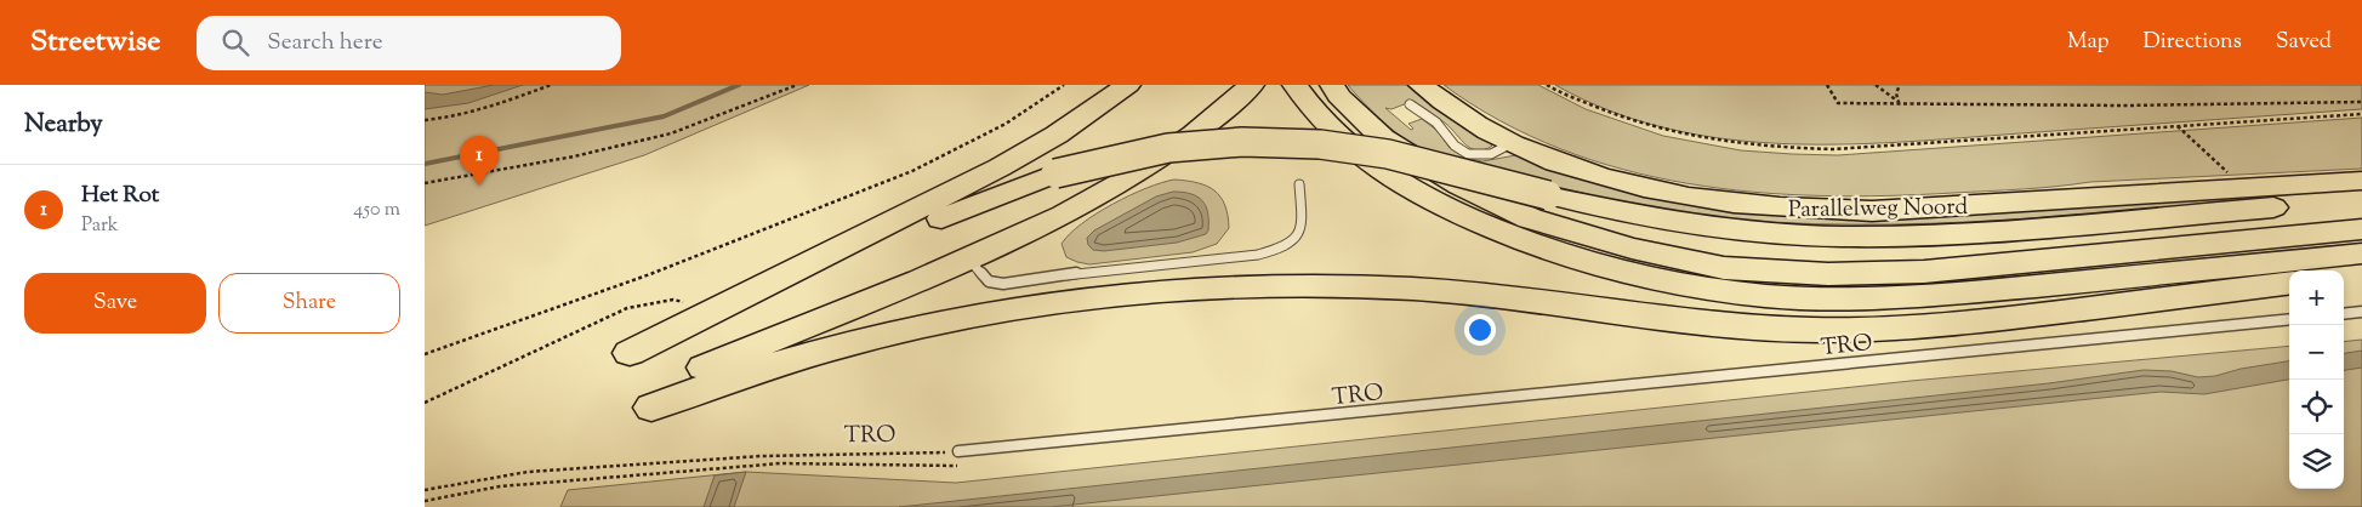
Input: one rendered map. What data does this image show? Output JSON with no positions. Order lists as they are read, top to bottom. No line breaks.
{"streets":{"highway":["Parallelweg Noord"],"lane":["TRO"]},"page":{"header":"Streetwise","search":"Search here","nav":["Map","Directions","Saved"],"heading":"Nearby","pins":"1","list":[{"mark":"1","name":"Het Rot","note":"Park","value":"450 m"}],"buttons":["Save","Share"],"map_buttons":["+","−"]}}
